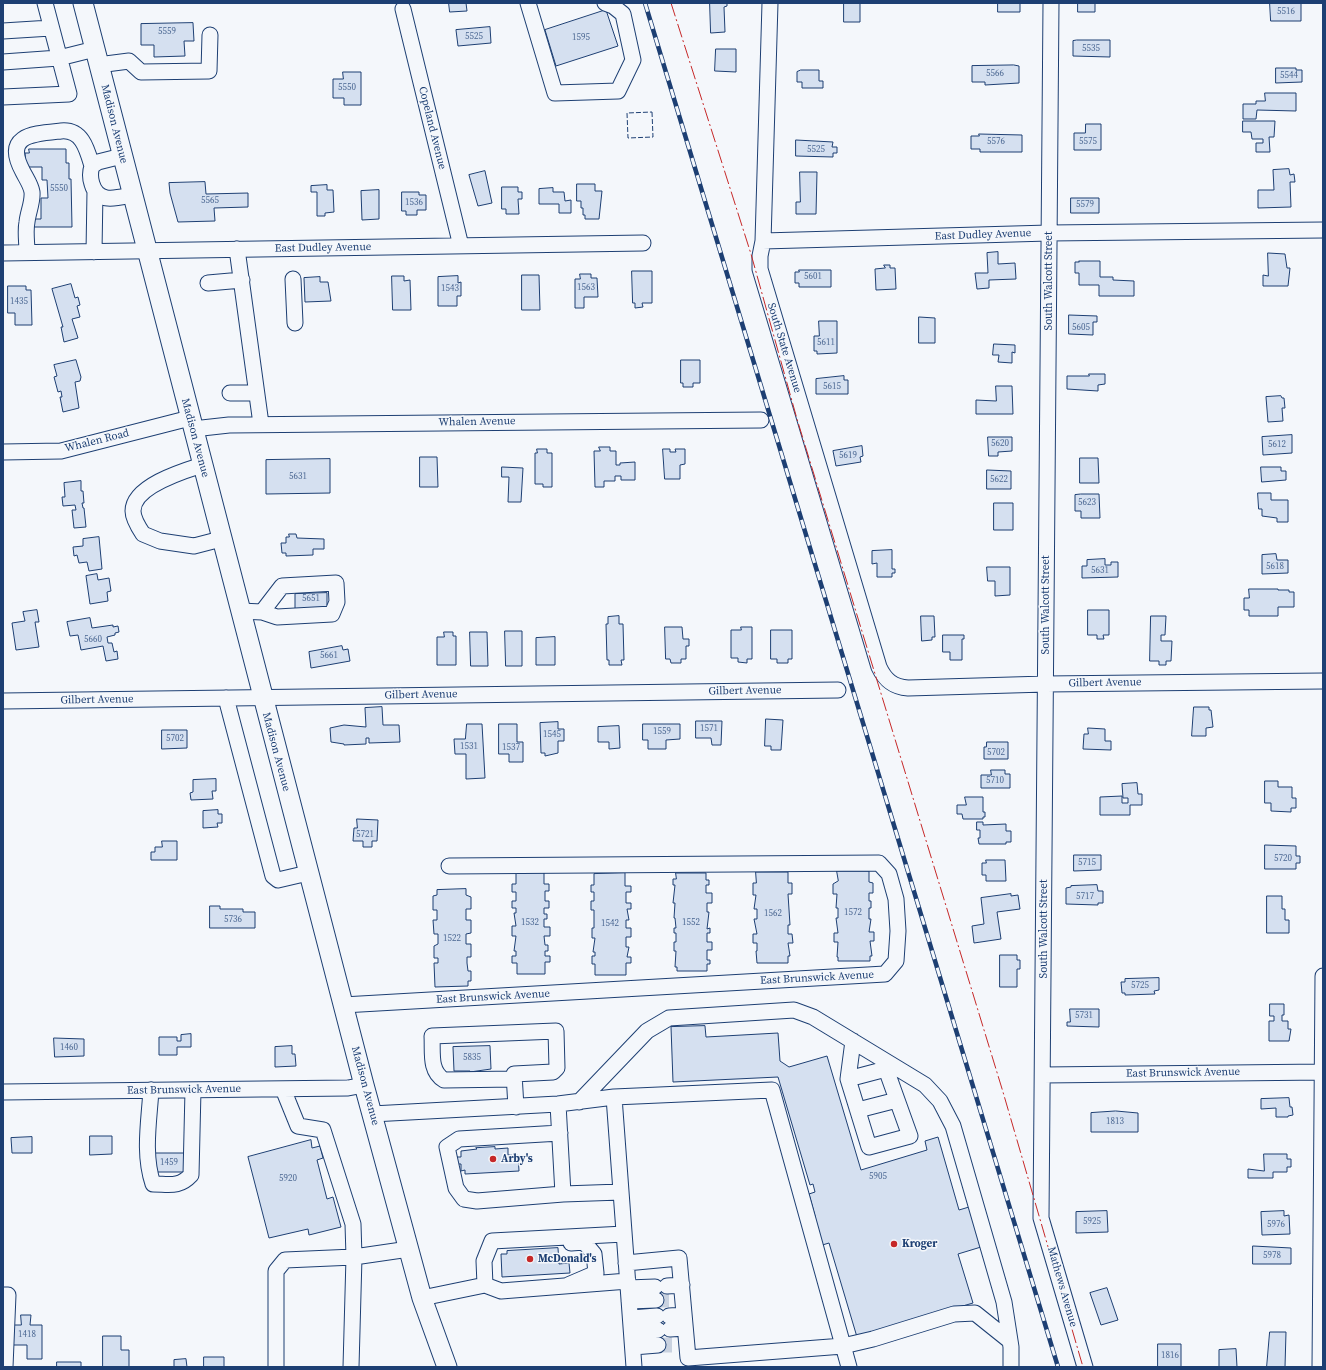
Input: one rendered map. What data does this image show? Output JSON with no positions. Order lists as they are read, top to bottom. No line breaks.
{"streets":{"main road":["Madison Avenue"],"street":["Copeland Avenue","East Dudley Avenue","South Walcott Street","South State Avenue","Whalen Avenue","Whalen Road","Gilbert Avenue","East Brunswick Avenue","Mathews Avenue"]},"crossings":[["Madison Avenue","East Dudley Avenue"],["Madison Avenue","Whalen Avenue"],["Madison Avenue","Whalen Road"],["Madison Avenue","Gilbert Avenue"],["Madison Avenue","East Brunswick Avenue"],["Copeland Avenue","East Dudley Avenue"],["East Dudley Avenue","South Walcott Street"],["East Dudley Avenue","South State Avenue"],["South Walcott Street","Gilbert Avenue"],["South Walcott Street","East Brunswick Avenue"],["South Walcott Street","Mathews Avenue"],["South State Avenue","Gilbert Avenue"],["Whalen Avenue","Whalen Road"]],"places":["Arby's","Kroger","McDonald's"],"house_numbers":["5516","5559","5525","1595","5535","5566","5544","5550","5576","5575","5525","5550","5565","1536","5579","5601","1563","1543","1435","5605","5611","5615","5620","5612","5619","5631","5622","5623","5618","5631","5651","5660","5661","1571","1559","1545","5702","1531","1537","5702","5710","5721","5720","5715","5717","1572","1562","5736","1532","1552","1542","1522","5725","5731","1460","5835","1813","1459","5905","5920","5925","5976","5978","1418","1816"]}
